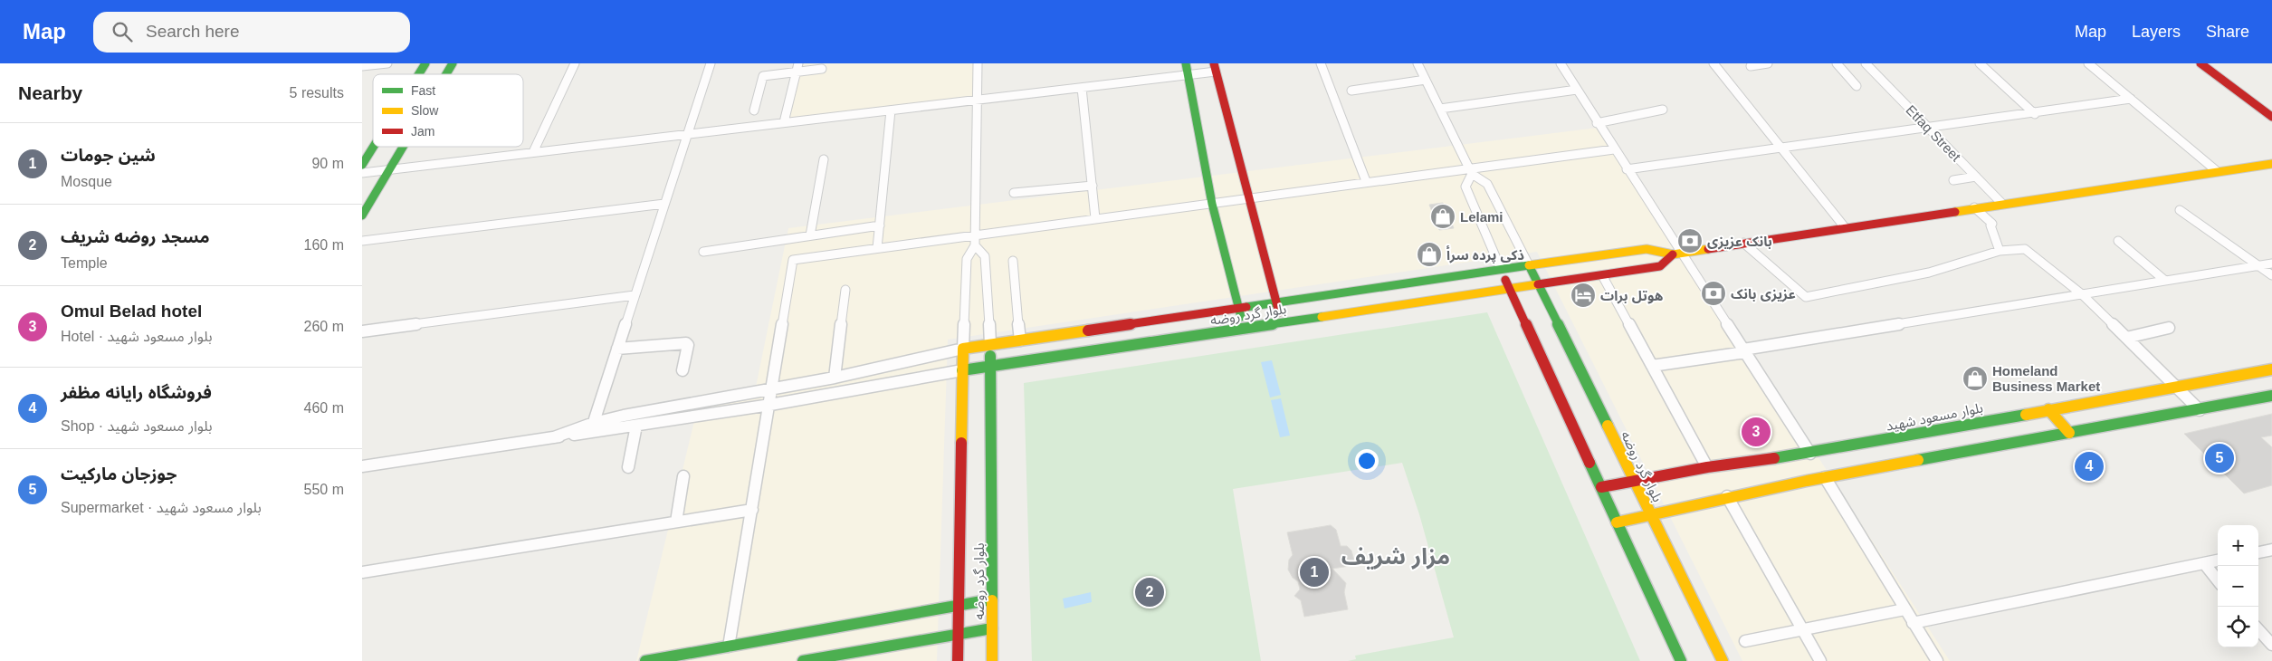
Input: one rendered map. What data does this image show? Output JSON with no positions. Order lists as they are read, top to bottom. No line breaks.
{"streets":{"main road":["بلوار گرد روضه","بلوار مسعود شهید"],"street":["Etfaq Street"]},"crossings":[["بلوار گرد روضه","بلوار مسعود شهید"]],"districts":["مزار شريف"],"places":{"shop":["Lelami","ذکی پرده سرأ","Homeland Business Market"],"bank":["بانک عزیزی","عزیزی بانک"],"hotel":["هوتل برات"]},"legend":["Fast","Slow","Jam"],"page":{"header":"Map","search":"Search here","nav":["Map","Layers","Share"],"heading":["Nearby","5 results"],"list":[{"mark":"1","name":"شین جومات","note":"Mosque","value":"90 m"},{"mark":"2","name":"مسجد روضه شریف","note":"Temple","value":"160 m"},{"mark":"3","name":"Omul Belad hotel","note":"Hotel · بلوار مسعود شهید","value":"260 m"},{"mark":"4","name":"فروشگاه رایانه مظفر","note":"Shop · بلوار مسعود شهید","value":"460 m"},{"mark":"5","name":"جوزجان مارکیت","note":"Supermarket · بلوار مسعود شهید","value":"550 m"}],"pins":["3","5","4","1","2"],"map_buttons":["+","−"]}}
